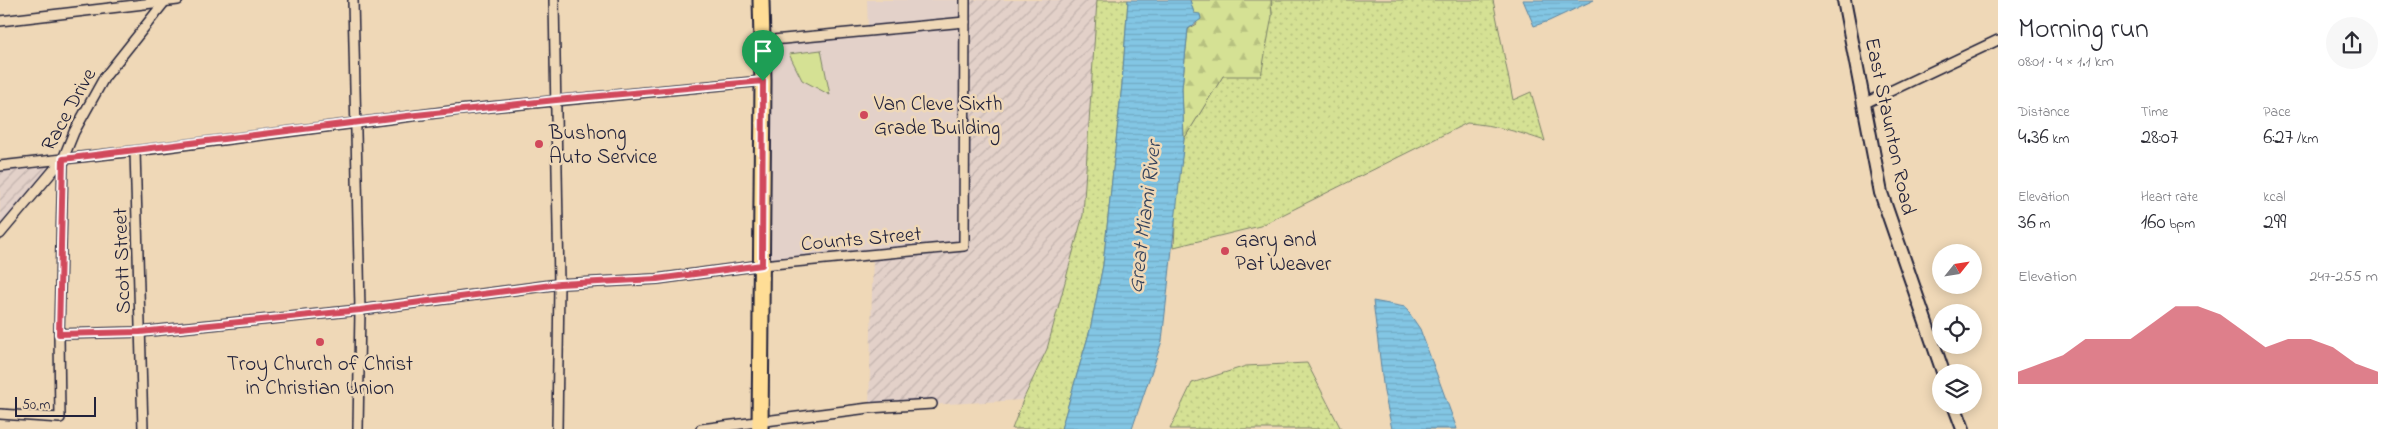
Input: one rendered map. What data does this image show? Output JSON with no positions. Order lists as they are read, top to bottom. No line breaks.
{"streets":{"main road":["East Staunton Road"],"street":["Race Drive","Counts Street","Scott Street"]},"crossings":[["Counts Street","Scott Street"]],"water":["Great Miami River"],"places":["Van Cleve Sixth Grade Building","Bushong Auto Service","Gary and Pat Weaver","Troy Church of Christ in Christian Union"],"scale_bar":"50 m","north":"top right","page":{"heading":["Morning run","08:01 · 4 × 1.1 km"],"stats":[["Distance","4.36 km"],["Time","28:07"],["Pace","6:27 /km"],["Elevation","36 m"],["Heart rate","160 bpm"],["kcal","299"]],"chart":["Elevation","247–255 m"],"scale":"50 m"}}
